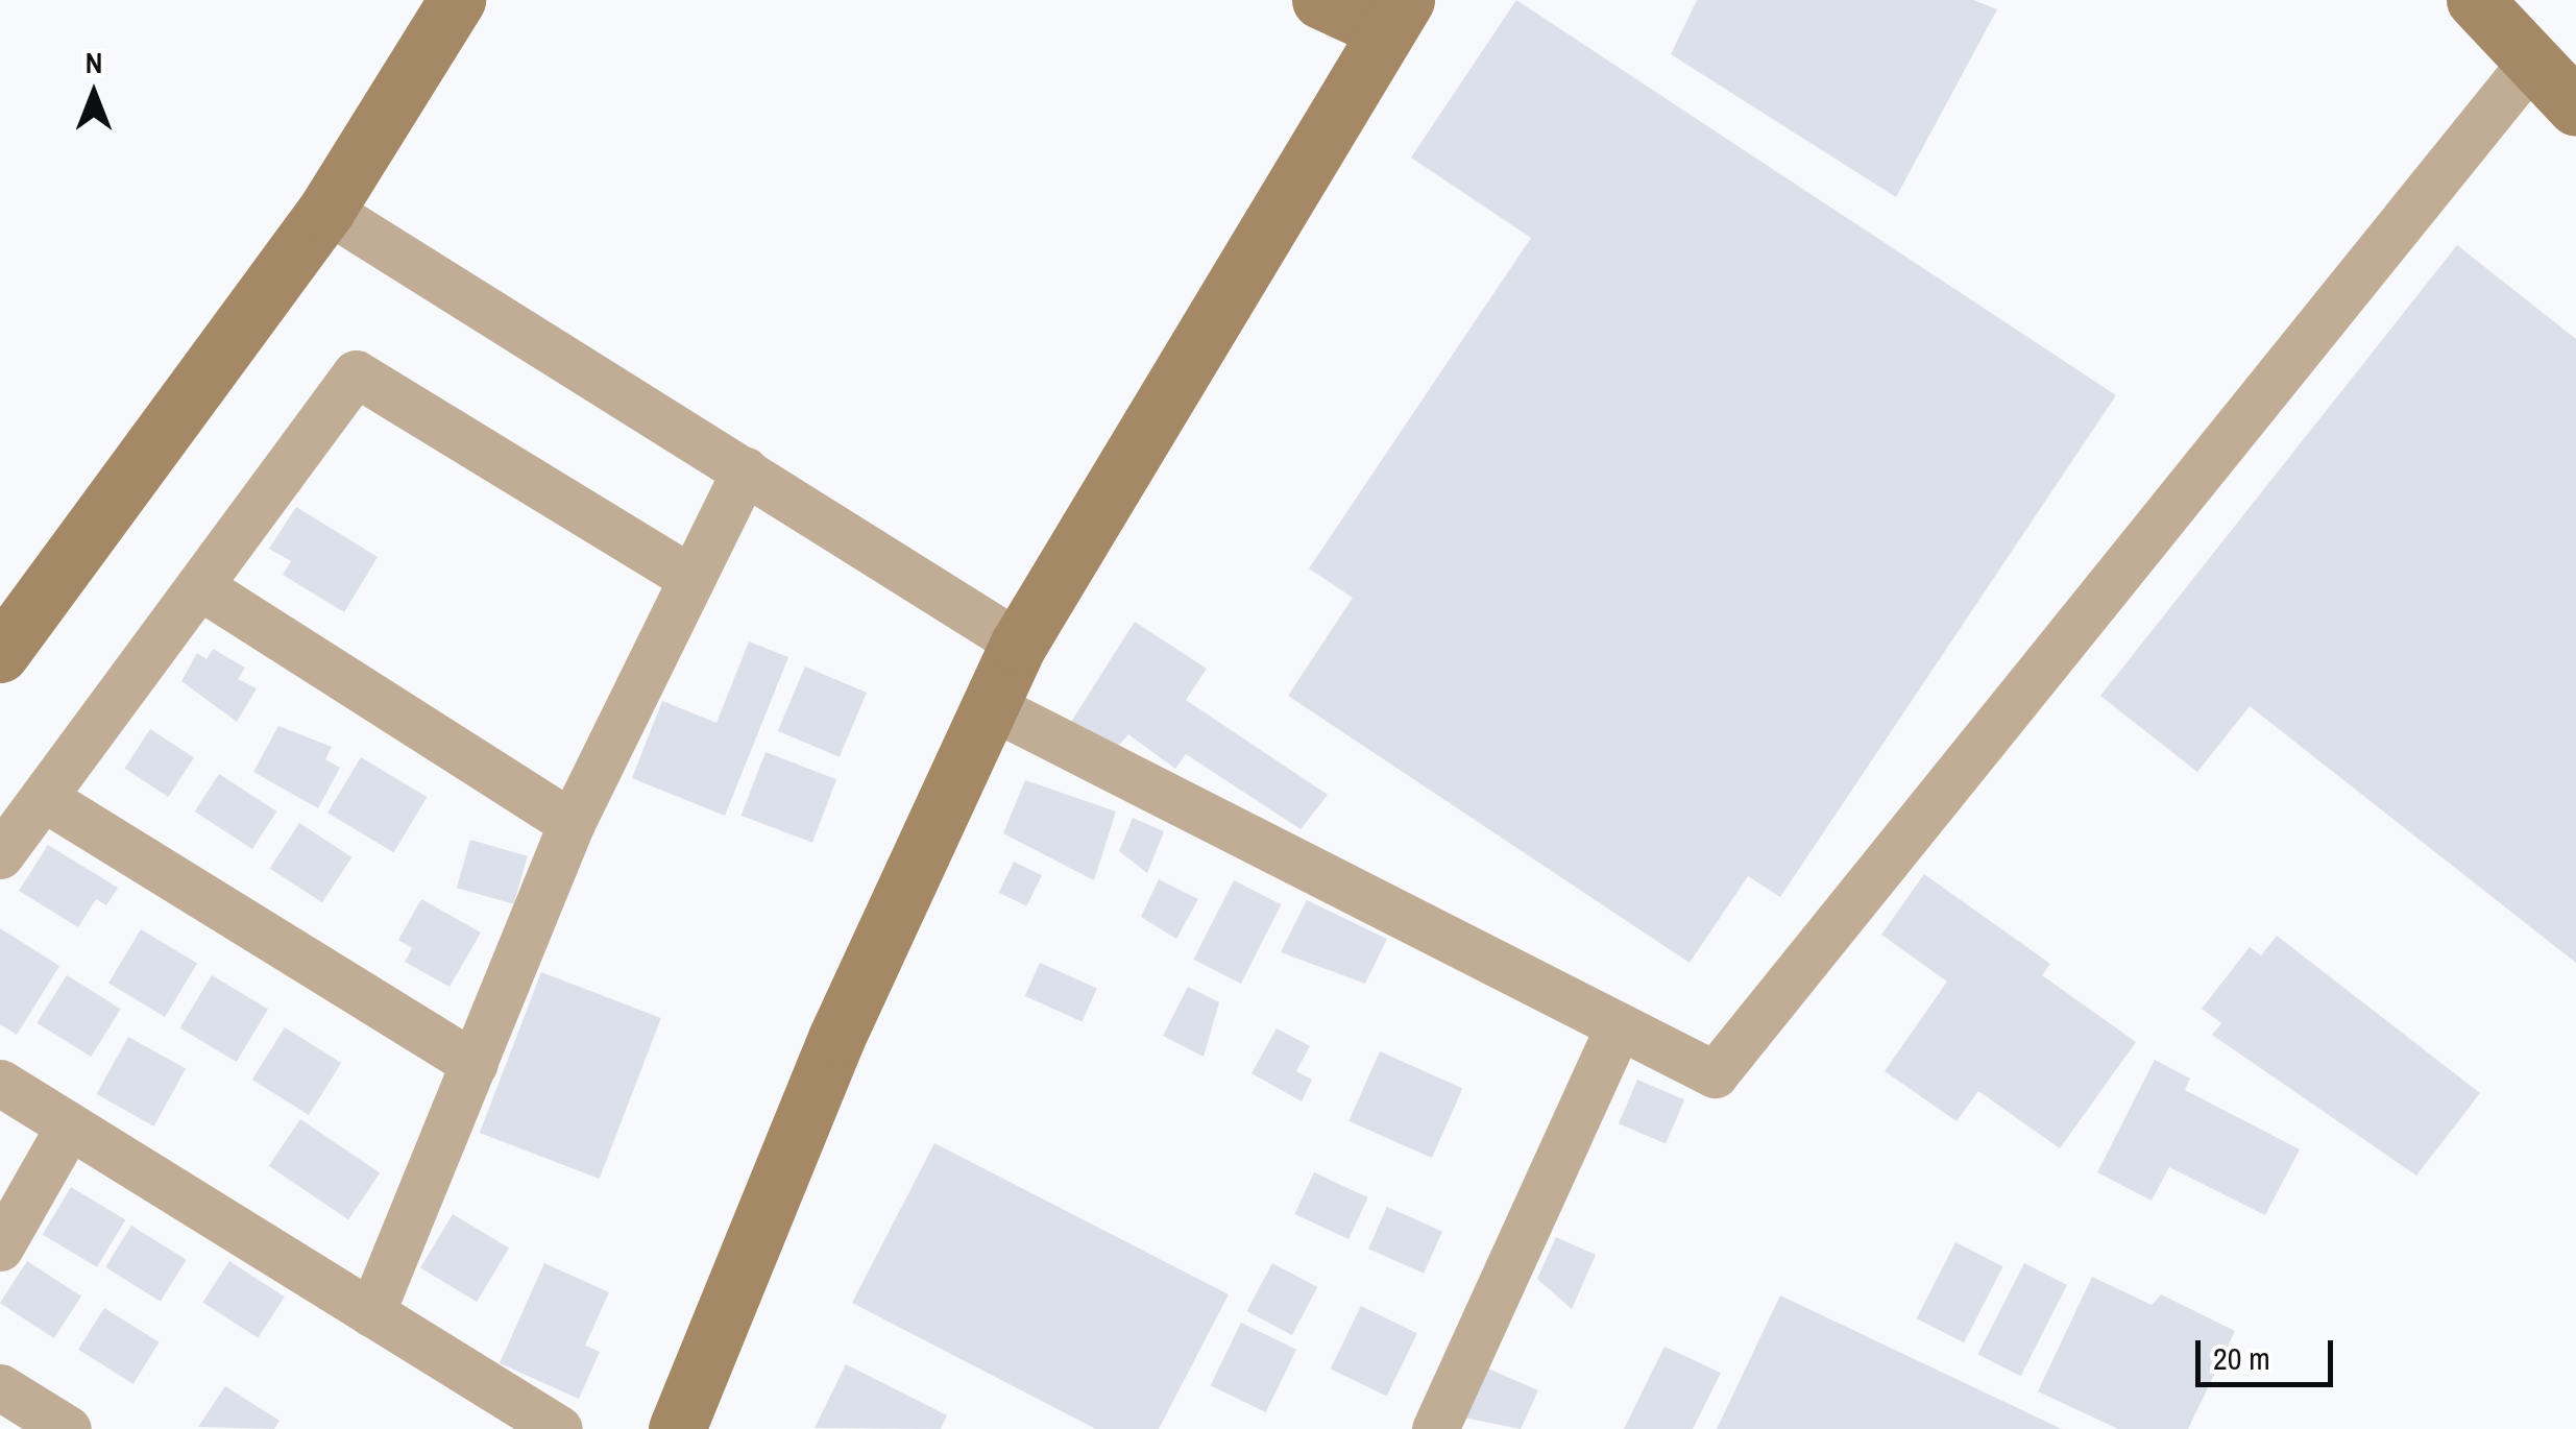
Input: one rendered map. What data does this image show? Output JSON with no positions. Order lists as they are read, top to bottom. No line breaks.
{"scale_bar":"20 m","north":"top"}
